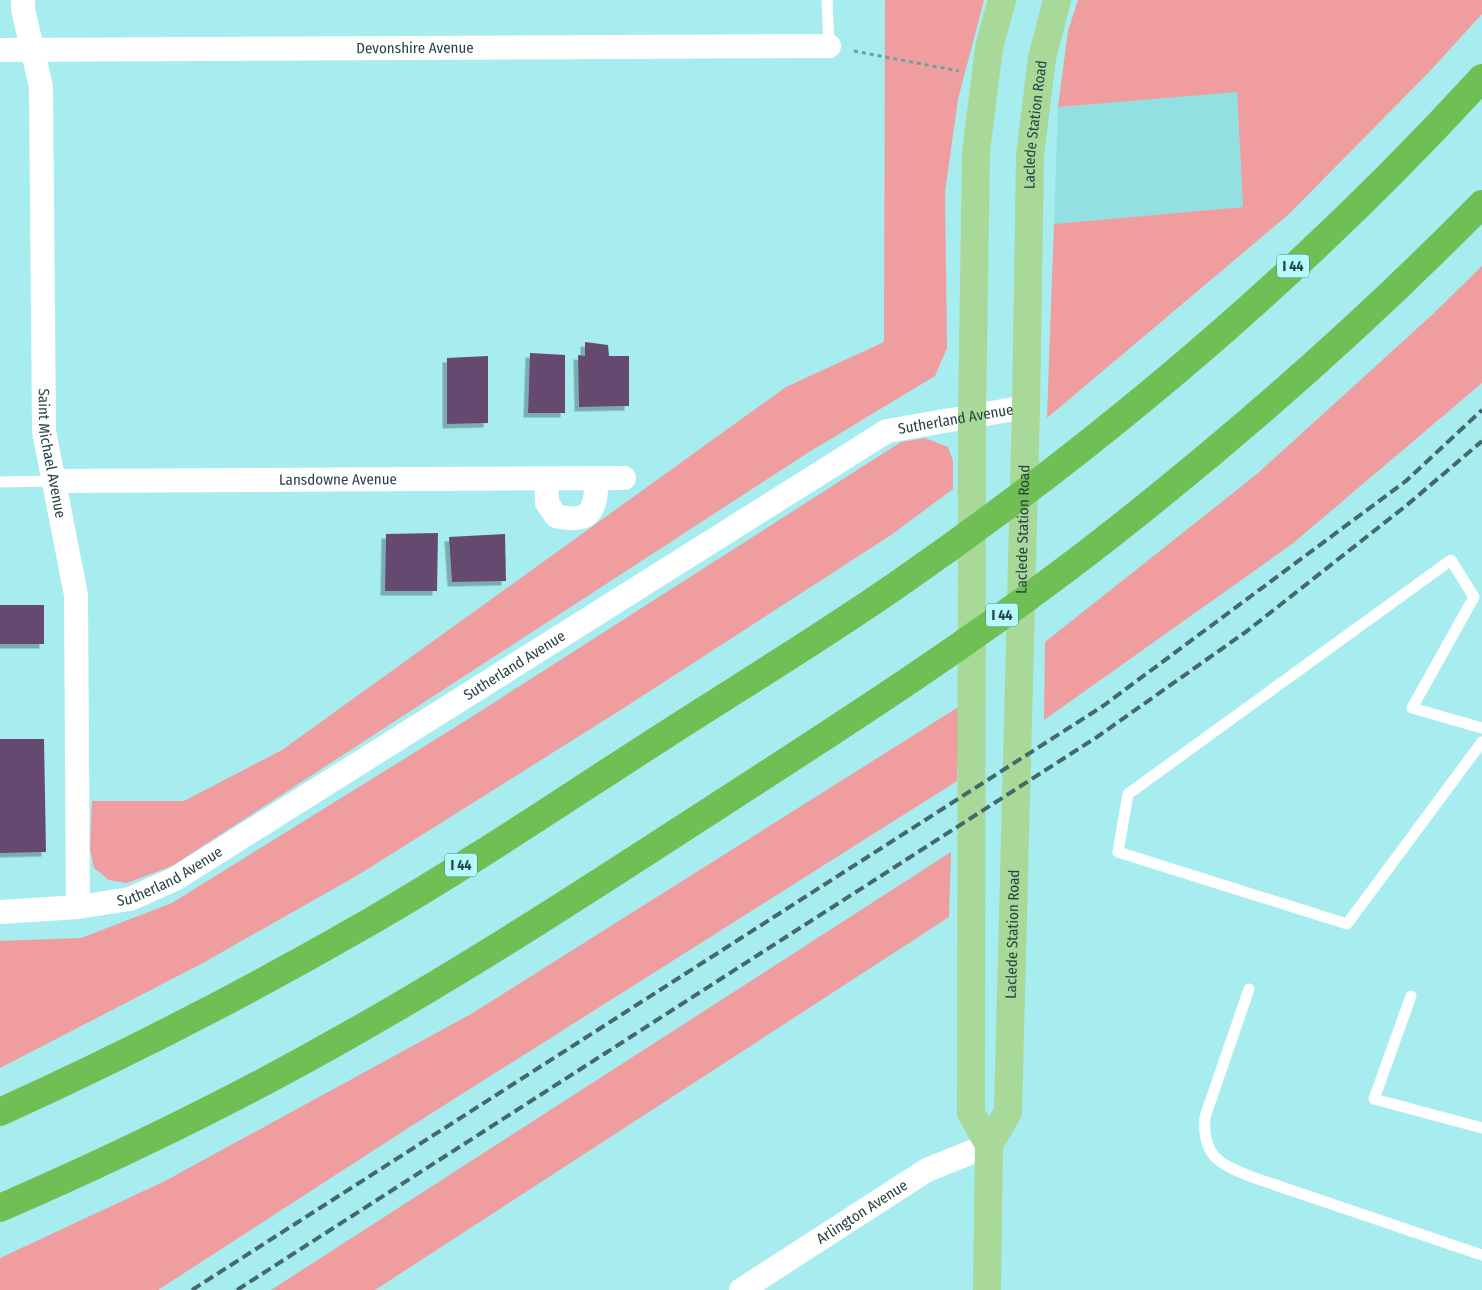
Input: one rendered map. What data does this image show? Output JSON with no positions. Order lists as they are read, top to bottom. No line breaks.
{"streets":{"highway":["I 44"],"main road":["Laclede Station Road"],"street":["Devonshire Avenue","Sutherland Avenue","Saint Michael Avenue","Lansdowne Avenue","Arlington Avenue"]},"crossings":[["Devonshire Avenue","Saint Michael Avenue"],["Laclede Station Road","Sutherland Avenue"],["Laclede Station Road","Arlington Avenue"],["Sutherland Avenue","Saint Michael Avenue"],["Saint Michael Avenue","Lansdowne Avenue"]]}
